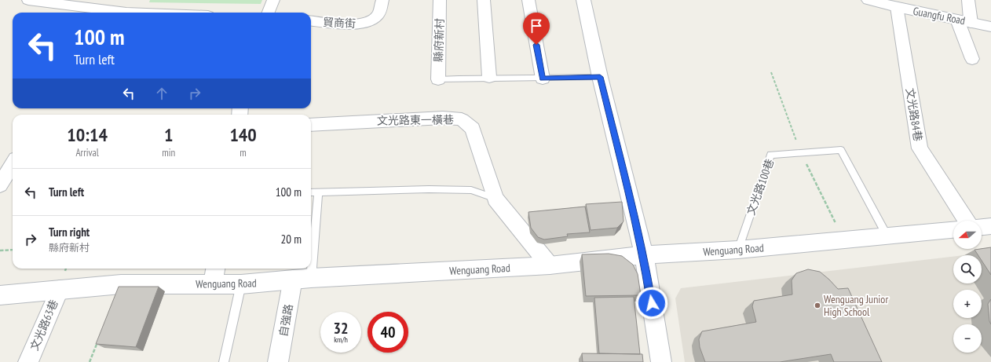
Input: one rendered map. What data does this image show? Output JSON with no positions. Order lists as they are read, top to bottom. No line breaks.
{"streets":{"street":["Guangfu Road","貿商街","縣府新村","文光路84巷","文光路東一橫巷","Wenguang Road","自強路","文光路63巷"],"lane":["文光路100巷"]},"crossings":[["Guangfu Road","文光路84巷"],["文光路東一橫巷","Wenguang Road"],["文光路100巷","Wenguang Road"],["Wenguang Road","自強路"],["Wenguang Road","文光路63巷"]],"places":["Wenguang Junior High School"],"north":"left","page":{"turn":["100 m","Turn left"],"eta":["10:14","Arrival","1","min","140","m"],"list":[{"name":"Turn left","value":"100 m"},{"name":"Turn right","note":"縣府新村","value":"20 m"}],"map_buttons":["+","−"],"speed":"32 km/h","limit":"40"}}
